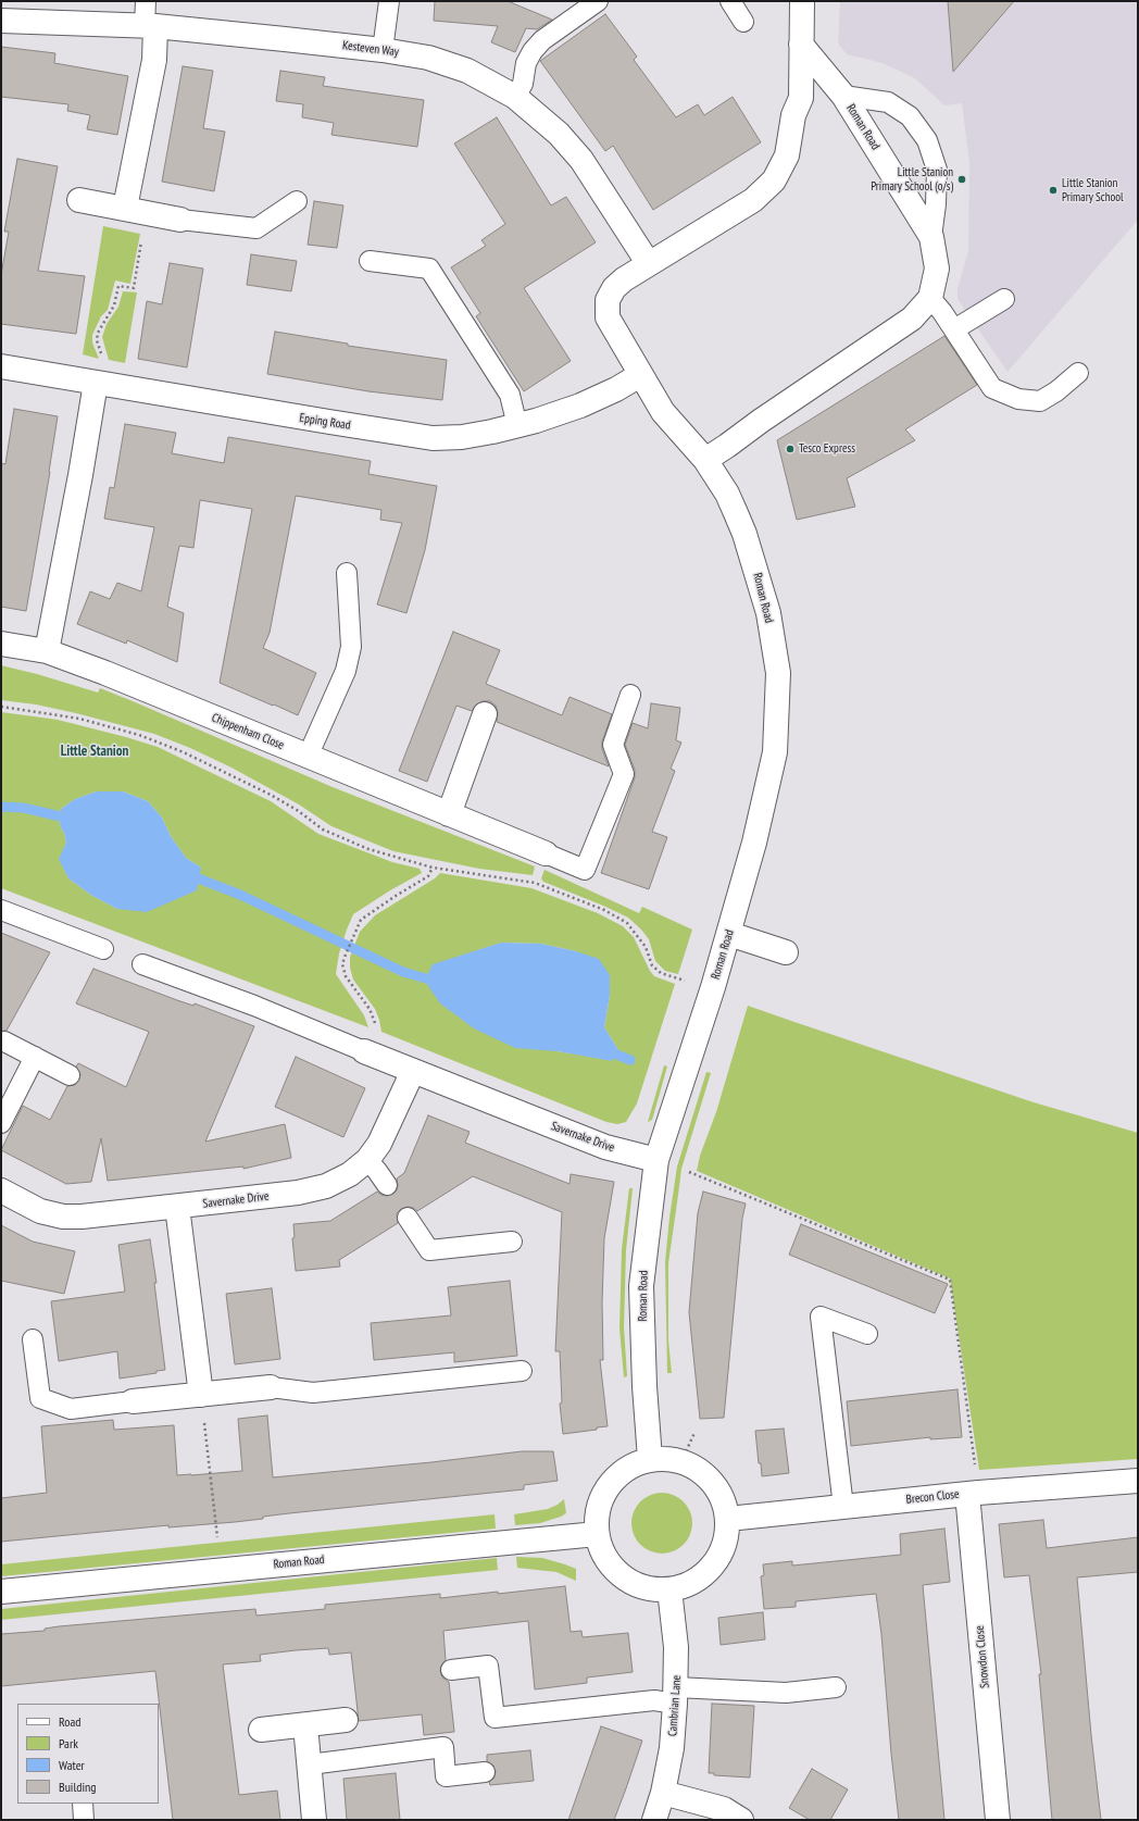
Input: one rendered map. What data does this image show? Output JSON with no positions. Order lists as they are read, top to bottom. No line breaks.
{"streets":{"street":["Kesteven Way","Roman Road","Epping Road","Chippenham Close","Savernake Drive","Brecon Close","Snowdon Close","Cambrian Lane"]},"crossings":[["Kesteven Way","Roman Road"],["Roman Road","Epping Road"],["Roman Road","Savernake Drive"],["Roman Road","Brecon Close"],["Roman Road","Cambrian Lane"],["Brecon Close","Snowdon Close"],["Brecon Close","Cambrian Lane"]],"districts":["Little Stanion"],"places":["Little Stanion Primary School (o/s)","Little Stanion Primary School","Tesco Express"],"legend":["Road","Park","Water","Building"]}
